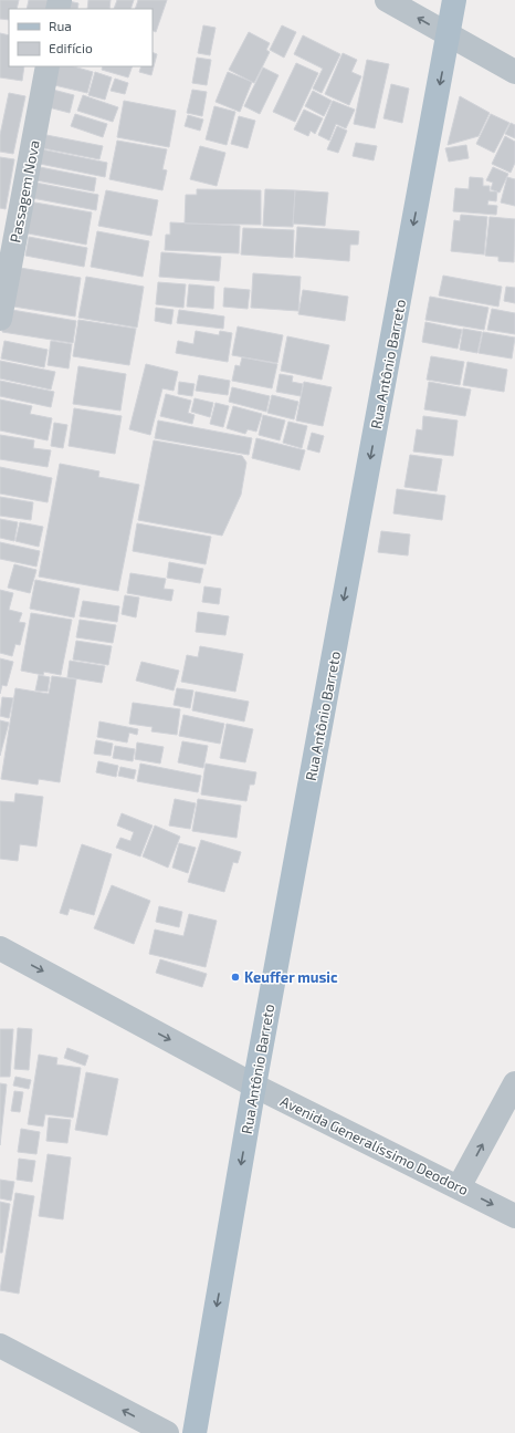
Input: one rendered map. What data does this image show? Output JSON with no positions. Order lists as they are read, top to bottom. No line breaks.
{"streets":{"main road":["Rua Antônio Barreto"],"street":["Passagem Nova","Avenida Generalíssimo Deodoro"]},"crossings":[["Rua Antônio Barreto","Avenida Generalíssimo Deodoro"]],"one_way":["Rua Antônio Barreto","Avenida Generalíssimo Deodoro"],"places":["Keuffer music"],"legend":["Rua","Edifício"]}
